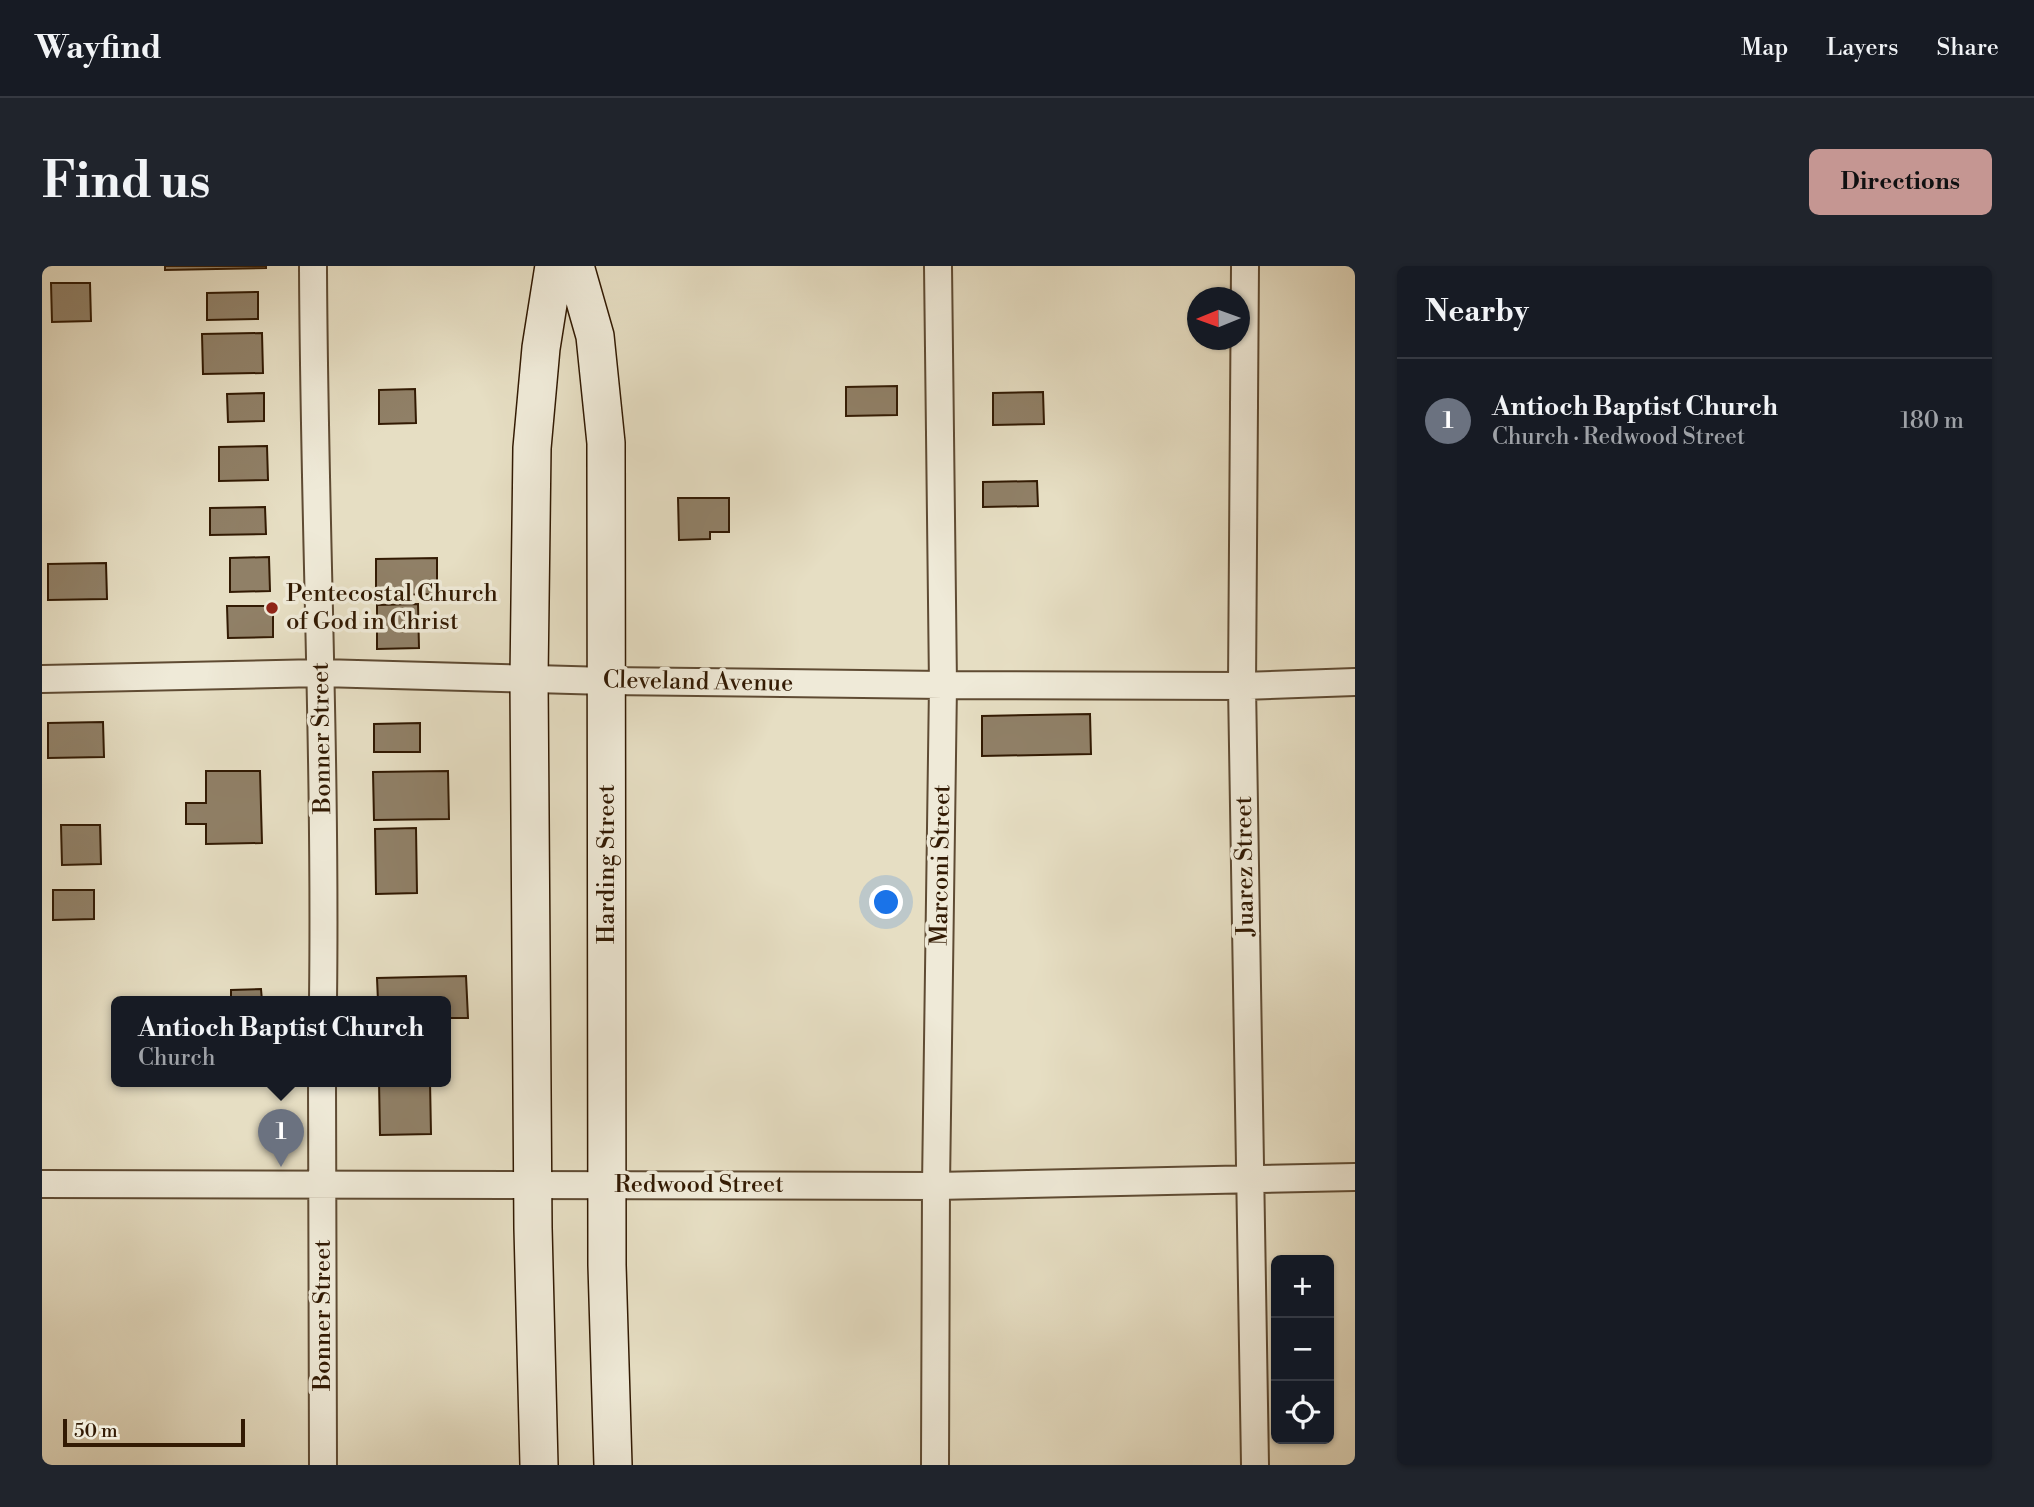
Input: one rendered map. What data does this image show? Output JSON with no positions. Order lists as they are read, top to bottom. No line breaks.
{"streets":{"street":["Cleveland Avenue","Bonner Street","Harding Street","Marconi Street","Juarez Street","Redwood Street"]},"crossings":[["Cleveland Avenue","Bonner Street"],["Cleveland Avenue","Harding Street"],["Cleveland Avenue","Marconi Street"],["Cleveland Avenue","Juarez Street"],["Bonner Street","Redwood Street"],["Harding Street","Redwood Street"],["Marconi Street","Redwood Street"],["Juarez Street","Redwood Street"]],"places":["Pentecostal Church of God in Christ"],"scale_bar":"50 m","north":"left","page":{"header":"Wayfind","nav":["Map","Layers","Share"],"buttons":"Directions","title":"Find us","heading":"Nearby","list":[{"mark":"1","name":"Antioch Baptist Church","note":"Church · Redwood Street","value":"180 m"}],"popup":["Antioch Baptist Church","Church"],"pins":"1","map_buttons":["+","−"],"scale":"50 m"}}
